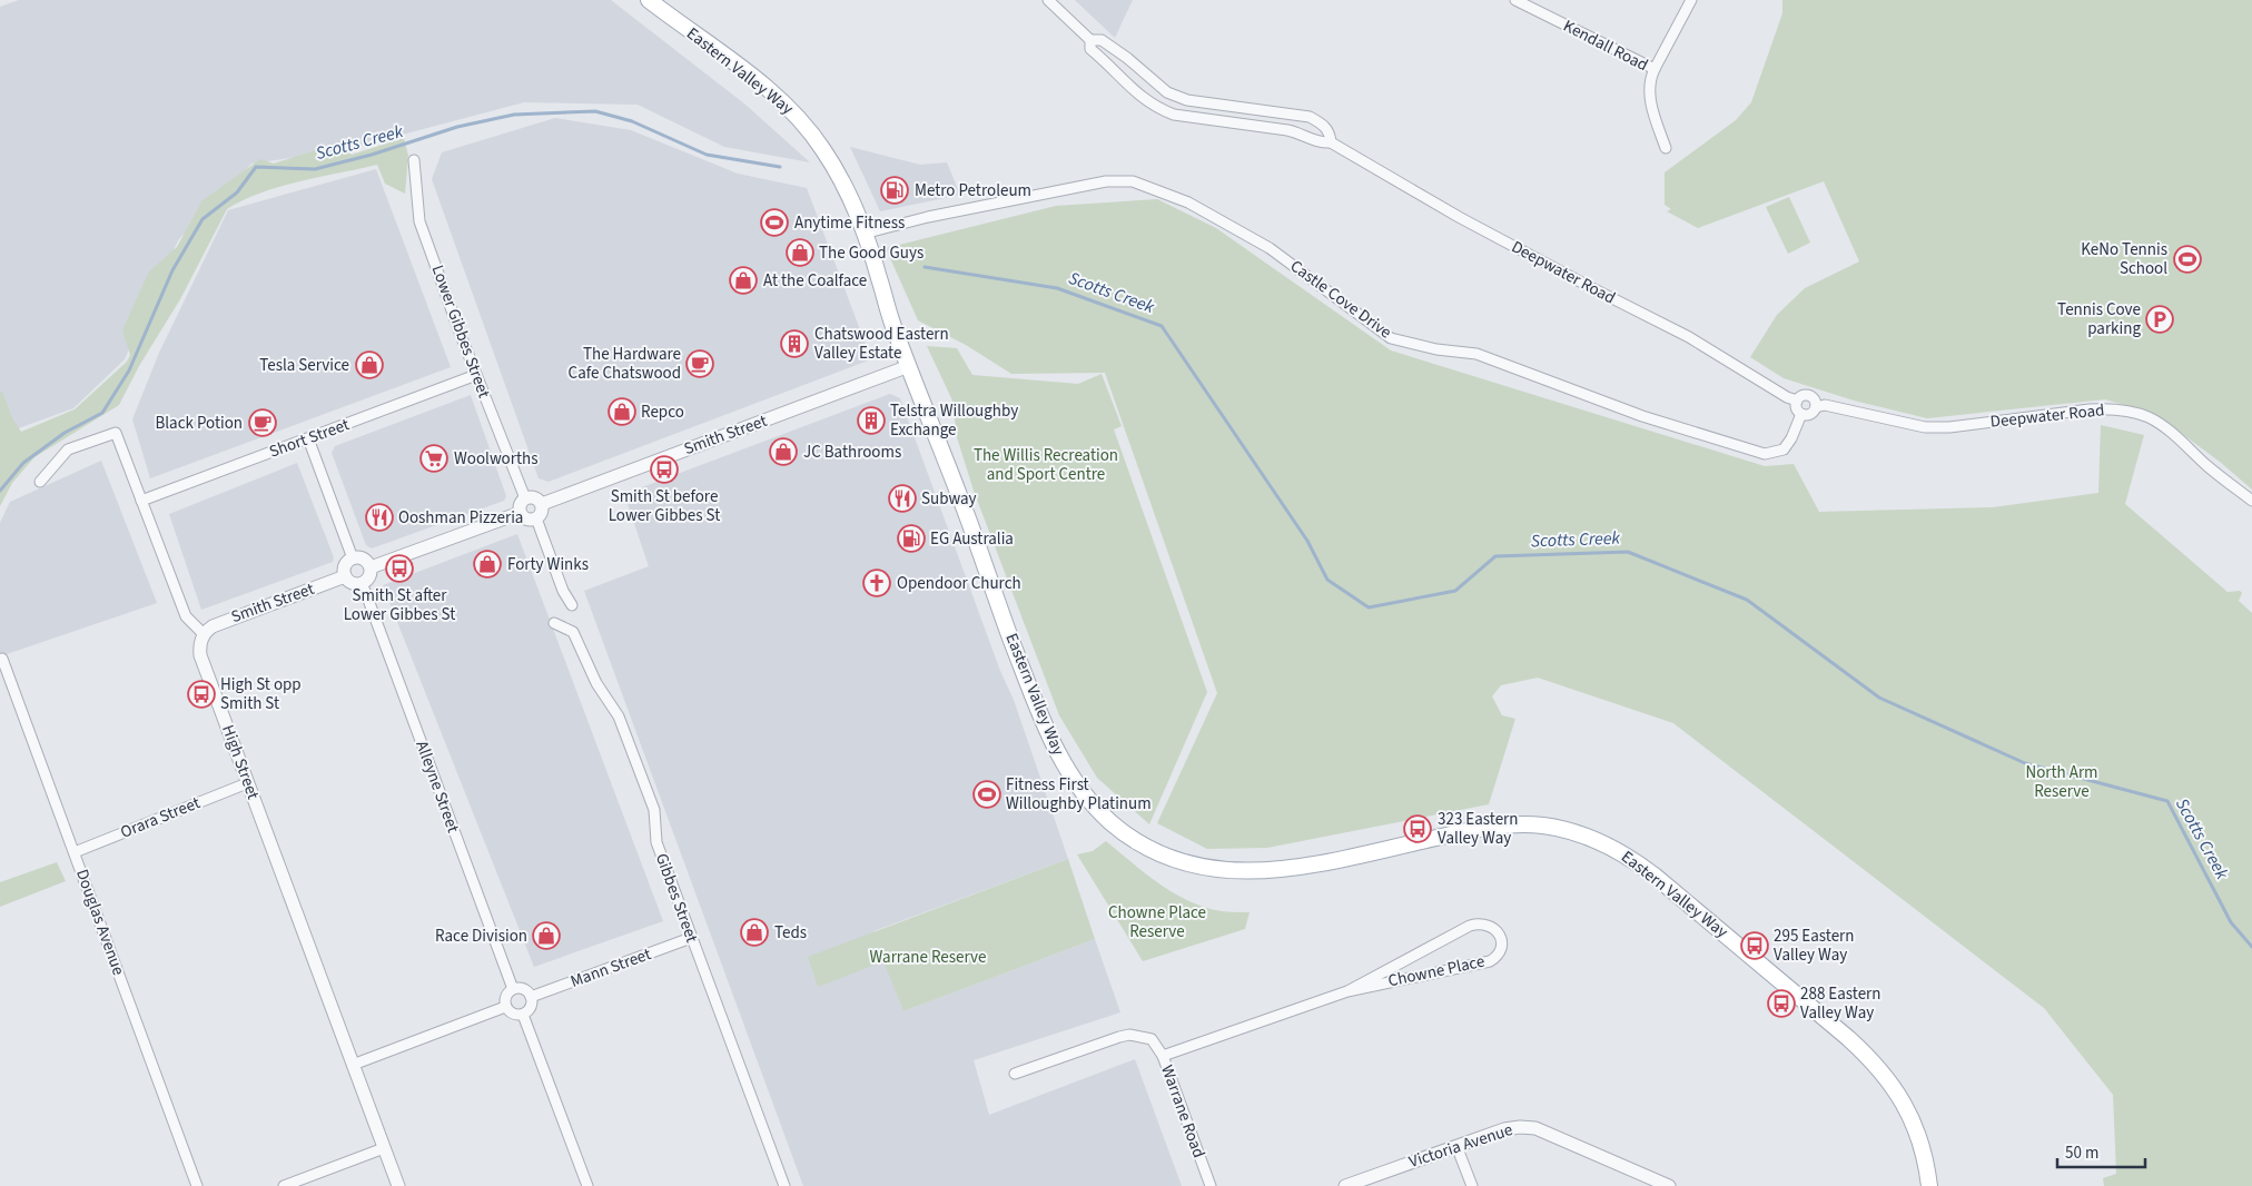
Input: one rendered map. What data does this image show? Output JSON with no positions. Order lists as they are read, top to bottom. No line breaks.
{"streets":{"main road":["Eastern Valley Way"],"street":["Kendall Road","Deepwater Road","Castle Cove Drive","Lower Gibbes Street","Smith Street","Short Street","High Street","Alleyne Street","Orara Street","Gibbes Street","Douglas Avenue","Mann Street","Chowne Place","Warrane Road","Victoria Avenue"]},"crossings":[["Eastern Valley Way","Castle Cove Drive"],["Eastern Valley Way","Smith Street"],["Deepwater Road","Castle Cove Drive"],["Lower Gibbes Street","Smith Street"],["Lower Gibbes Street","Short Street"],["Smith Street","High Street"],["Smith Street","Alleyne Street"],["High Street","Orara Street"],["Alleyne Street","Mann Street"],["Orara Street","Douglas Avenue"],["Gibbes Street","Mann Street"],["Chowne Place","Warrane Road"]],"water":["Scotts Creek"],"parks":["The Willis Recreation and Sport Centre","North Arm Reserve","Chowne Place Reserve","Warrane Reserve"],"places":{"fuel station":["Metro Petroleum","EG Australia"],"sports":["Anytime Fitness","KeNo Tennis School","Fitness First Willoughby Platinum"],"shop":["The Good Guys","At the Coalface","Tesla Service","Repco","JC Bathrooms","Forty Winks","Teds","Race Division"],"parking":["Tennis Cove parking"],"building":["Chatswood Eastern Valley Estate","Telstra Willoughby Exchange"],"cafe":["The Hardware Cafe Chatswood","Black Potion"],"supermarket":["Woolworths"],"bus stop":["Smith St before Lower Gibbes St","Smith St after Lower Gibbes St","High St opp Smith St","323 Eastern Valley Way","295 Eastern Valley Way","288 Eastern Valley Way"],"restaurant":["Subway","Ooshman Pizzeria"],"church":["Opendoor Church"]},"scale_bar":"50 m"}
